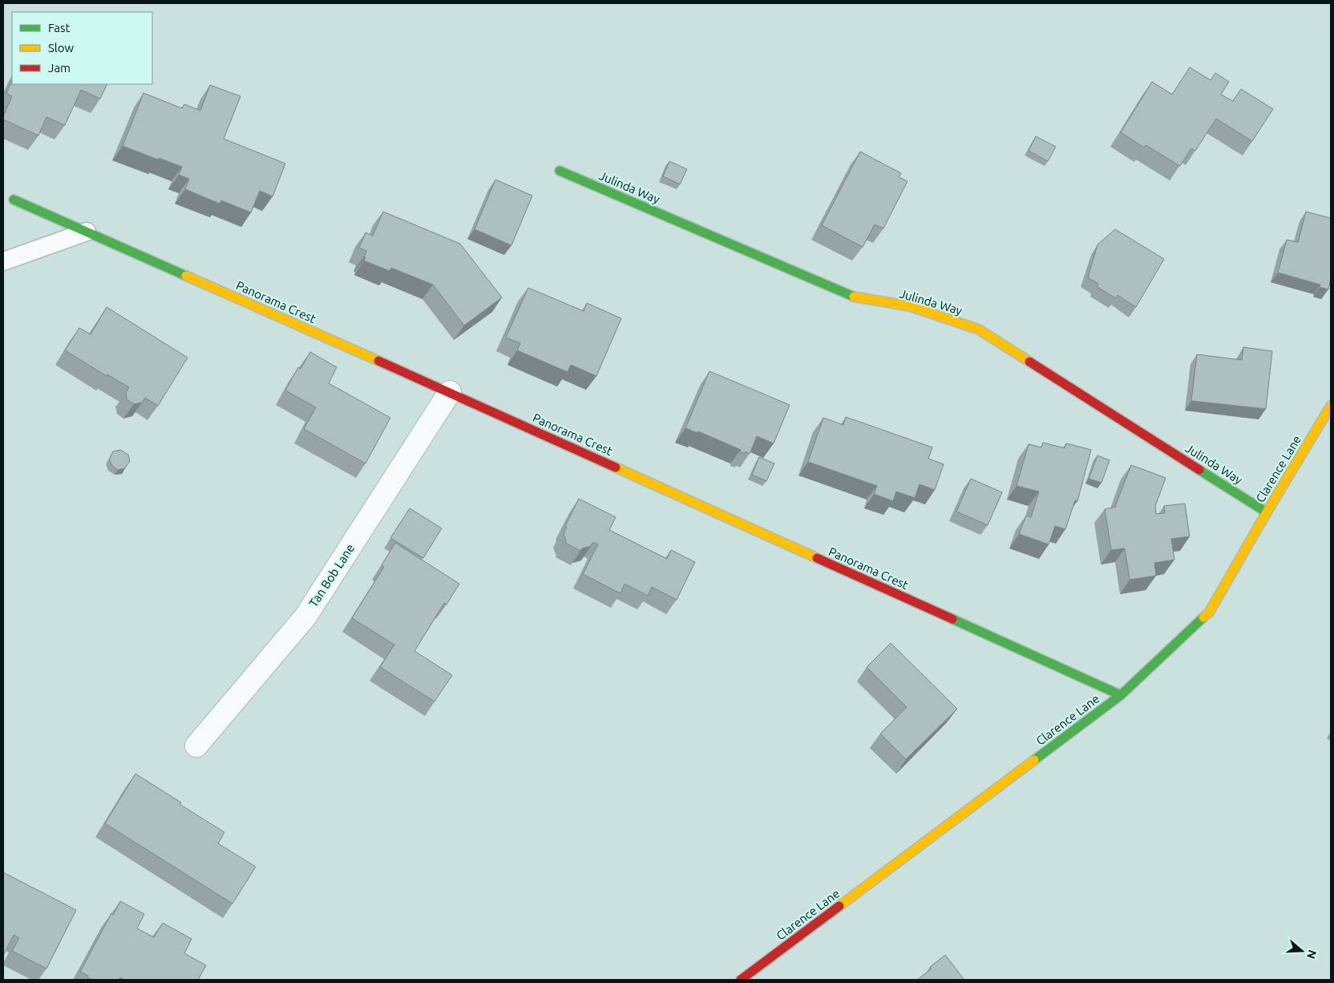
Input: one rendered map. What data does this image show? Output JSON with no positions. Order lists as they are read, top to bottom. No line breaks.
{"streets":{"street":["Julinda Way","Panorama Crest","Clarence Lane","Tan Bob Lane"]},"crossings":[["Julinda Way","Clarence Lane"],["Panorama Crest","Clarence Lane"],["Panorama Crest","Tan Bob Lane"]],"legend":["Fast","Slow","Jam"],"north":"right"}
